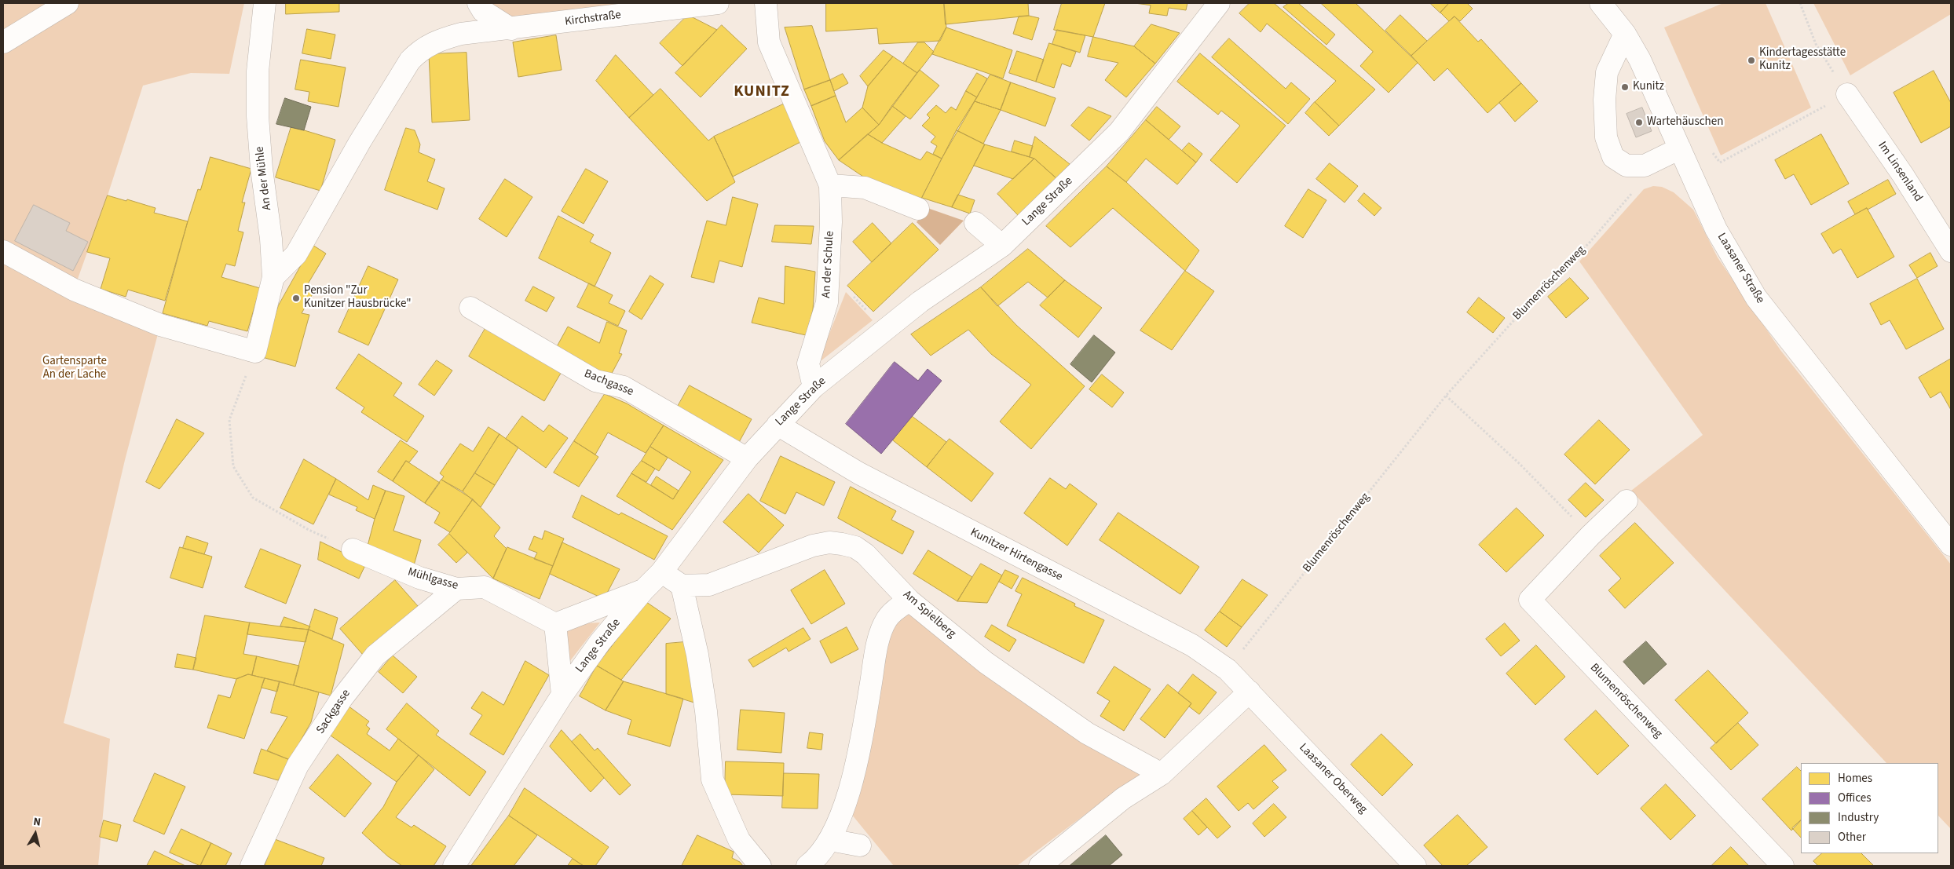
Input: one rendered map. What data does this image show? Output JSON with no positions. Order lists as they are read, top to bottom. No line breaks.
{"streets":{"street":["Kirchstraße","Im Linsenland","An der Mühle","Lange Straße","An der Schule","Laasaner Straße","Blumenröschenweg","Bachgasse","Kunitzer Hirtengasse","Mühlgasse","Am Spielberg","Sackgasse","Laasaner Oberweg"]},"crossings":[["Kirchstraße","An der Mühle"],["Lange Straße","An der Schule"],["Lange Straße","Bachgasse"],["Lange Straße","Kunitzer Hirtengasse"],["Blumenröschenweg","Kunitzer Hirtengasse"],["Kunitzer Hirtengasse","Laasaner Oberweg"],["Mühlgasse","Sackgasse"]],"districts":["KUNITZ"],"parks":["Gartensparte An der Lache"],"places":["Kindertagesstätte Kunitz","Kunitz","Wartehäuschen","Pension \"Zur Kunitzer Hausbrücke\""],"legend":["Homes","Offices","Industry","Other"],"north":"top"}
